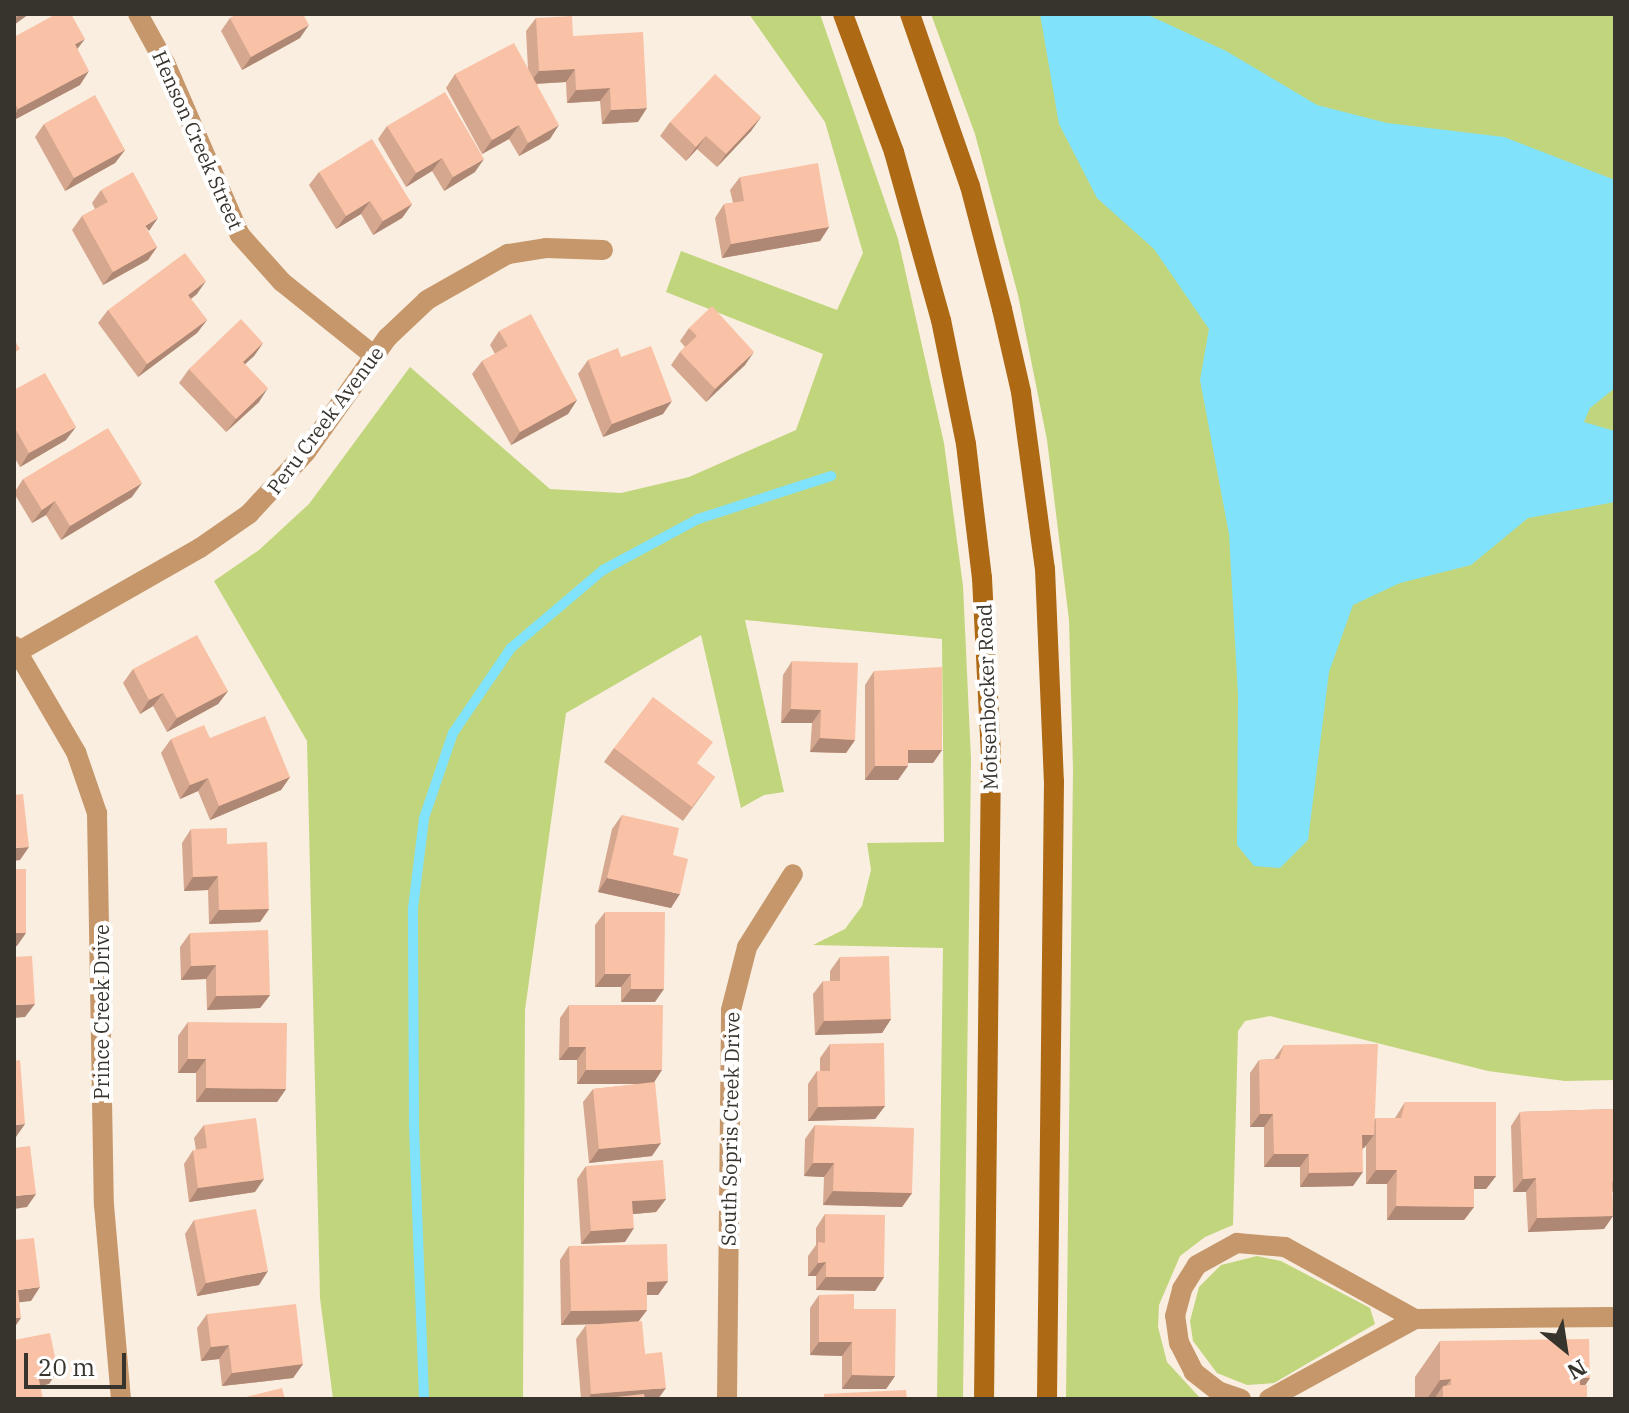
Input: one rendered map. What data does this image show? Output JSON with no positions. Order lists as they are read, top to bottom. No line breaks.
{"streets":{"main road":["Motsenbocker Road"],"street":["Henson Creek Street","Peru Creek Avenue","Prince Creek Drive","South Sopris Creek Drive"]},"crossings":[["Henson Creek Street","Peru Creek Avenue"],["Peru Creek Avenue","Prince Creek Drive"]],"scale_bar":"20 m","north":"bottom right"}
